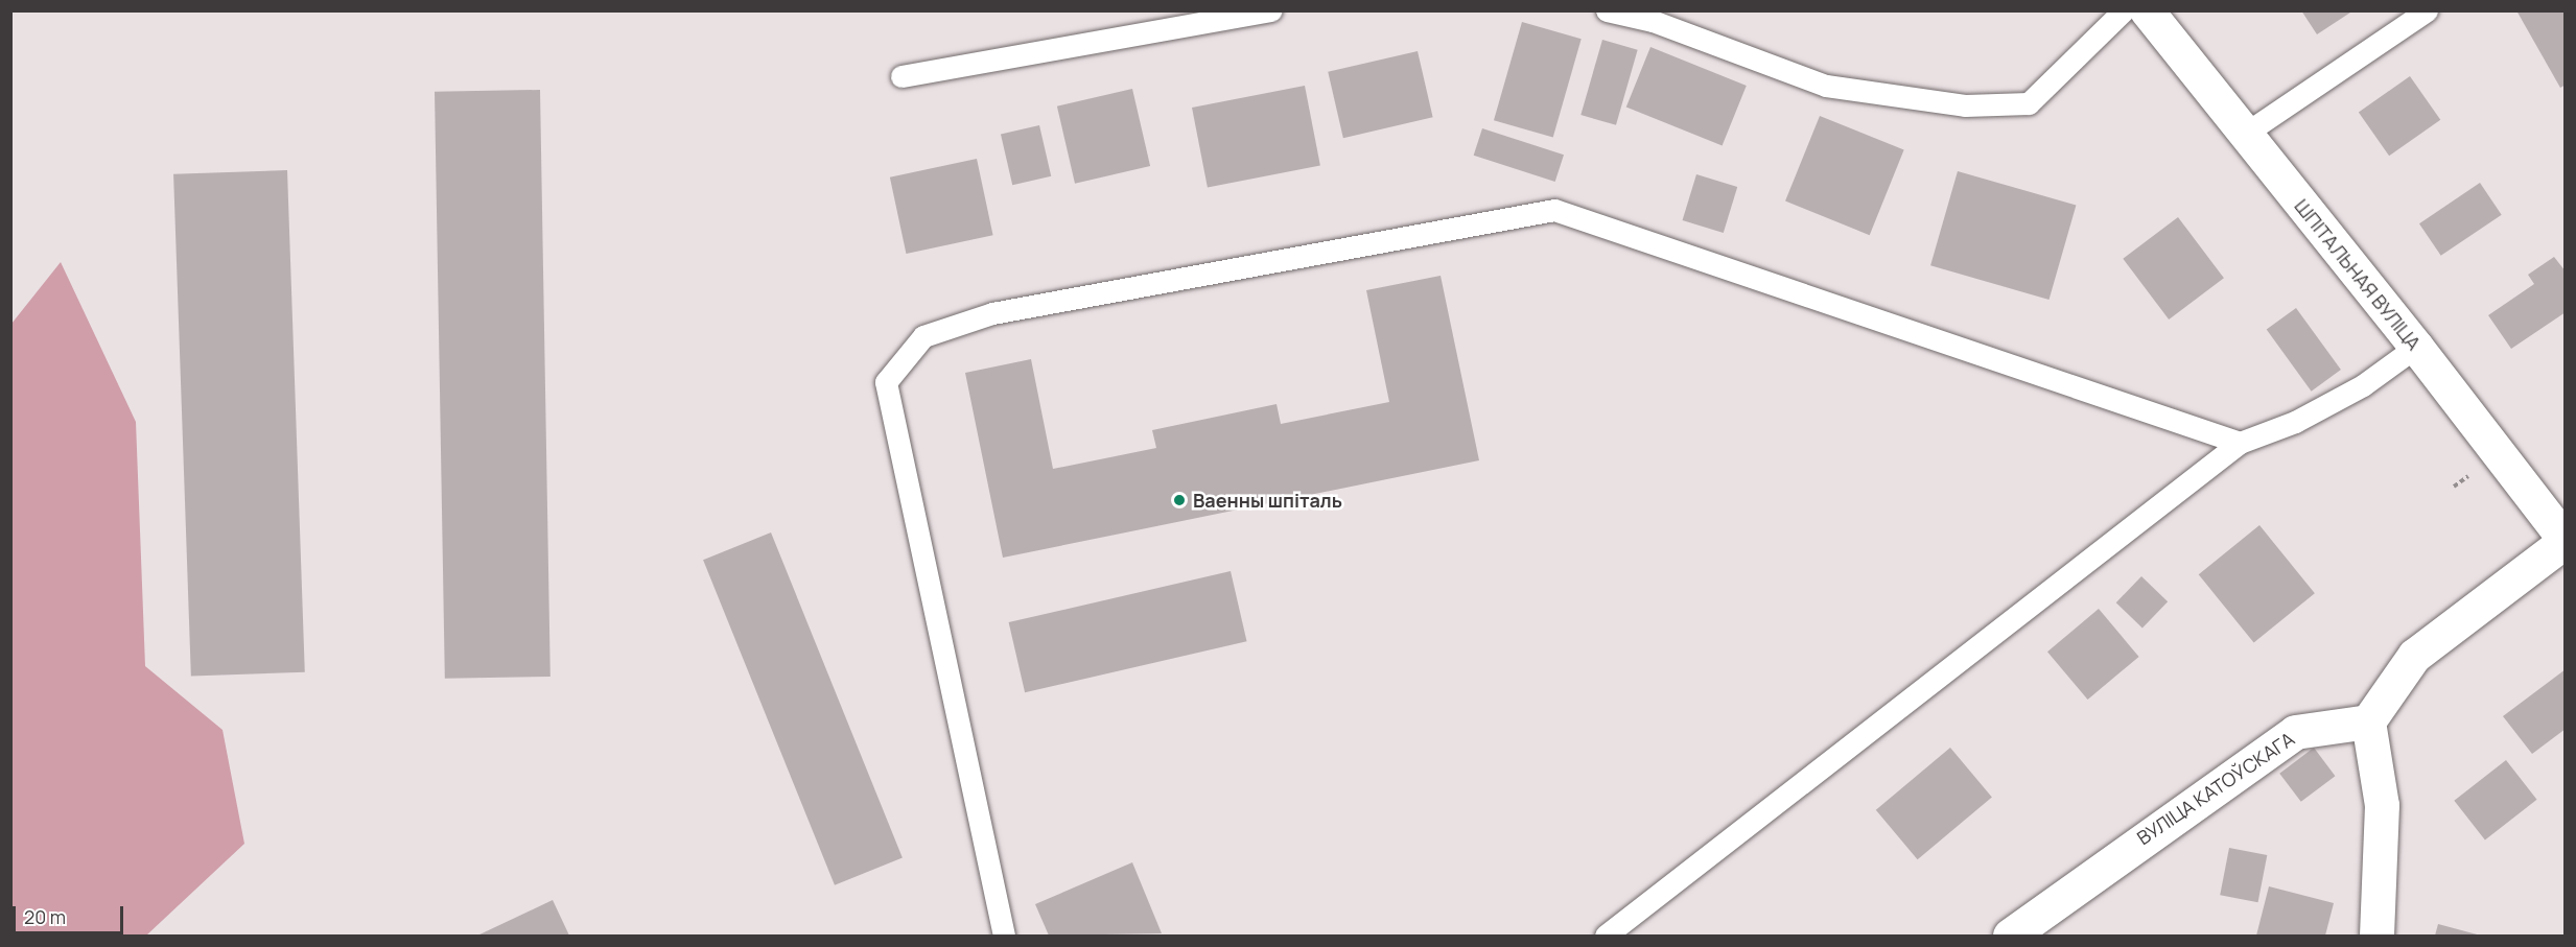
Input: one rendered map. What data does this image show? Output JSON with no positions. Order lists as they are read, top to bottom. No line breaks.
{"streets":{"street":["ШПІТАЛЬНАЯ ВУЛІЦА","ВУЛІЦА КАТОЎСКАГА"]},"places":["Ваенны шпіталь"],"scale_bar":"20 m"}
